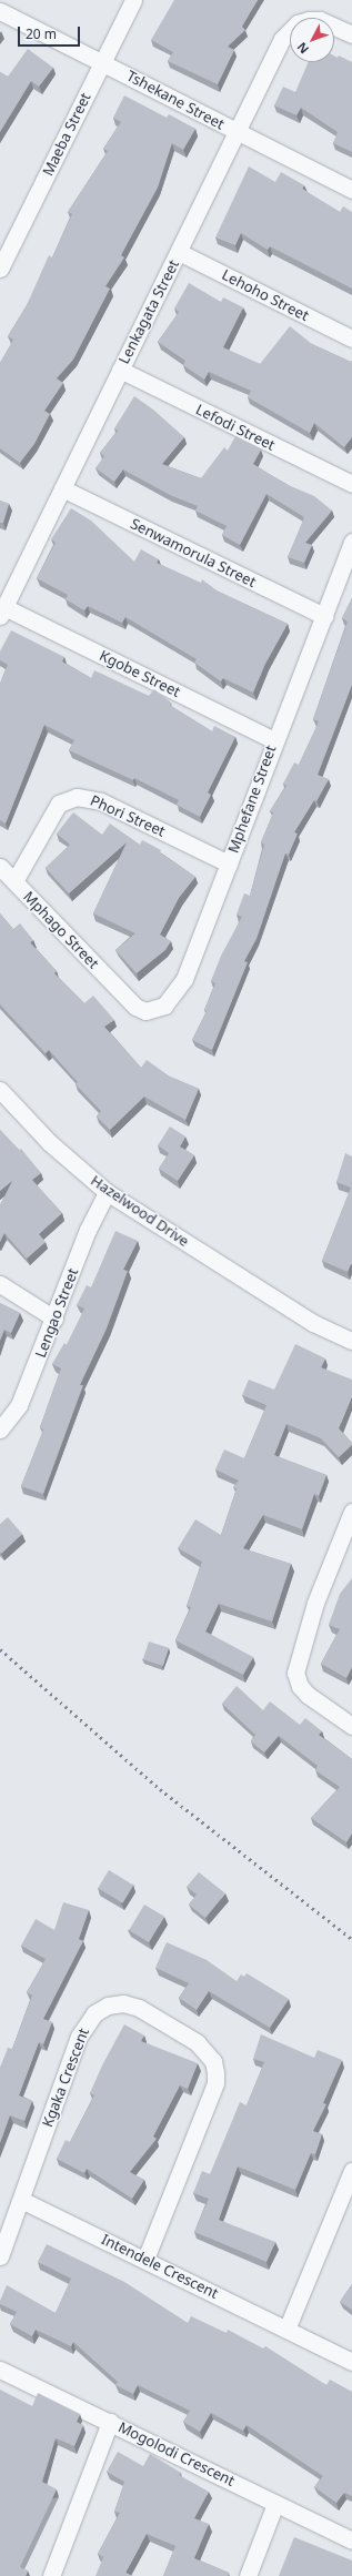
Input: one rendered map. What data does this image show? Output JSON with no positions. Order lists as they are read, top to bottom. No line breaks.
{"streets":{"street":["Tshekane Street","Maeba Street","Lehoho Street","Lenkagata Street","Lefodi Street","Senwamorula Street","Kgobe Street","Mphefane Street","Phori Street","Mphago Street","Hazelwood Drive","Lengao Street","Kgaka Crescent","Intendele Crescent","Mogolodi Crescent"]},"crossings":[["Tshekane Street","Maeba Street"],["Tshekane Street","Lenkagata Street"],["Lehoho Street","Lenkagata Street"],["Lenkagata Street","Lefodi Street"],["Lenkagata Street","Senwamorula Street"],["Lenkagata Street","Kgobe Street"],["Senwamorula Street","Mphefane Street"],["Kgobe Street","Mphefane Street"],["Mphefane Street","Phori Street"],["Mphefane Street","Mphago Street"],["Phori Street","Mphago Street"],["Hazelwood Drive","Lengao Street"],["Kgaka Crescent","Intendele Crescent"]],"scale_bar":"20 m","north":"bottom left"}
